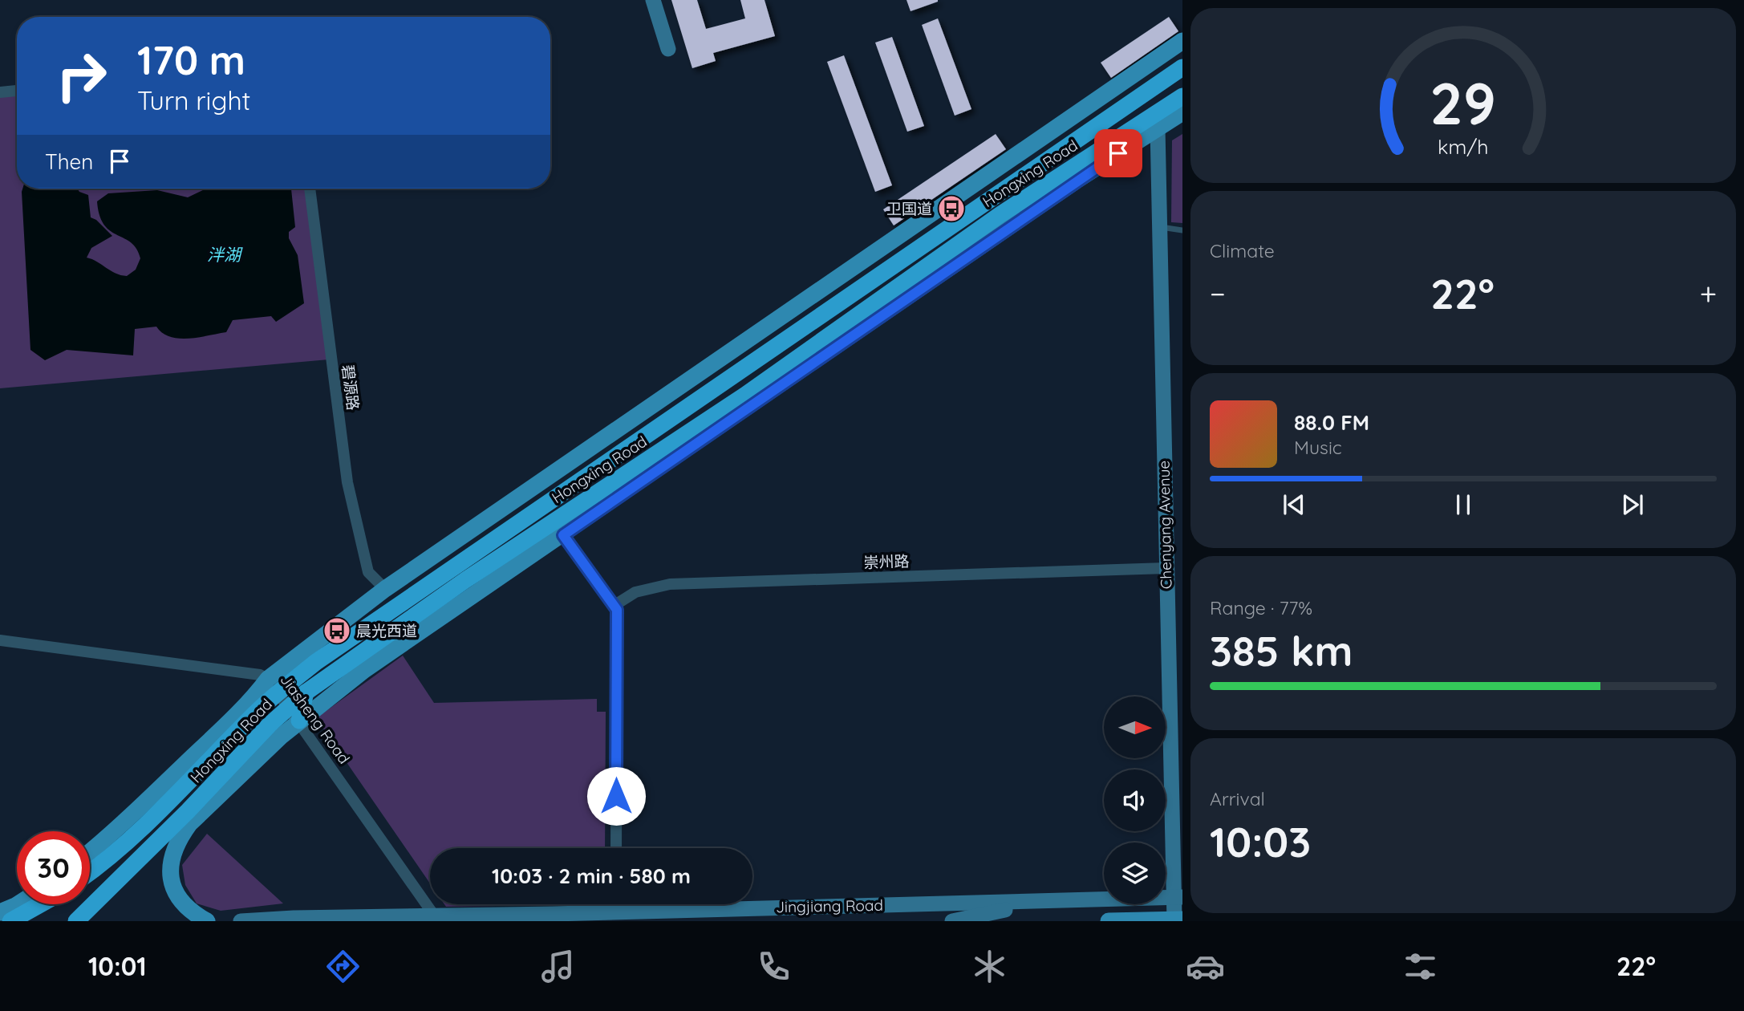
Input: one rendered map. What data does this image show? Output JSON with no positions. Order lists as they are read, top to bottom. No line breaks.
{"streets":{"highway":["Hongxing Road"],"main road":["Chenyang Avenue","Jingjiang Road"],"street":["碧源路","崇州路","Jiasheng Road"]},"crossings":[["Hongxing Road","Jiasheng Road"],["Chenyang Avenue","崇州路"],["Chenyang Avenue","Jingjiang Road"],["Jiasheng Road","Jingjiang Road"]],"water":["泮湖"],"places":{"bus stop":["卫国道","晨光西道"]},"north":"right","page":{"turn":["170 m","Turn right"],"then":"Then","tile":["Climate",["Range · 77%","385 km"],["Arrival","10:03"]],"heat":["−","22°","+"],"song":["88.0 FM","Music"],"limit":"30","trip":"10:03 · 2 min · 580 m","tabs":["10:01","22°"],"gauge":["29","km/h"]}}
